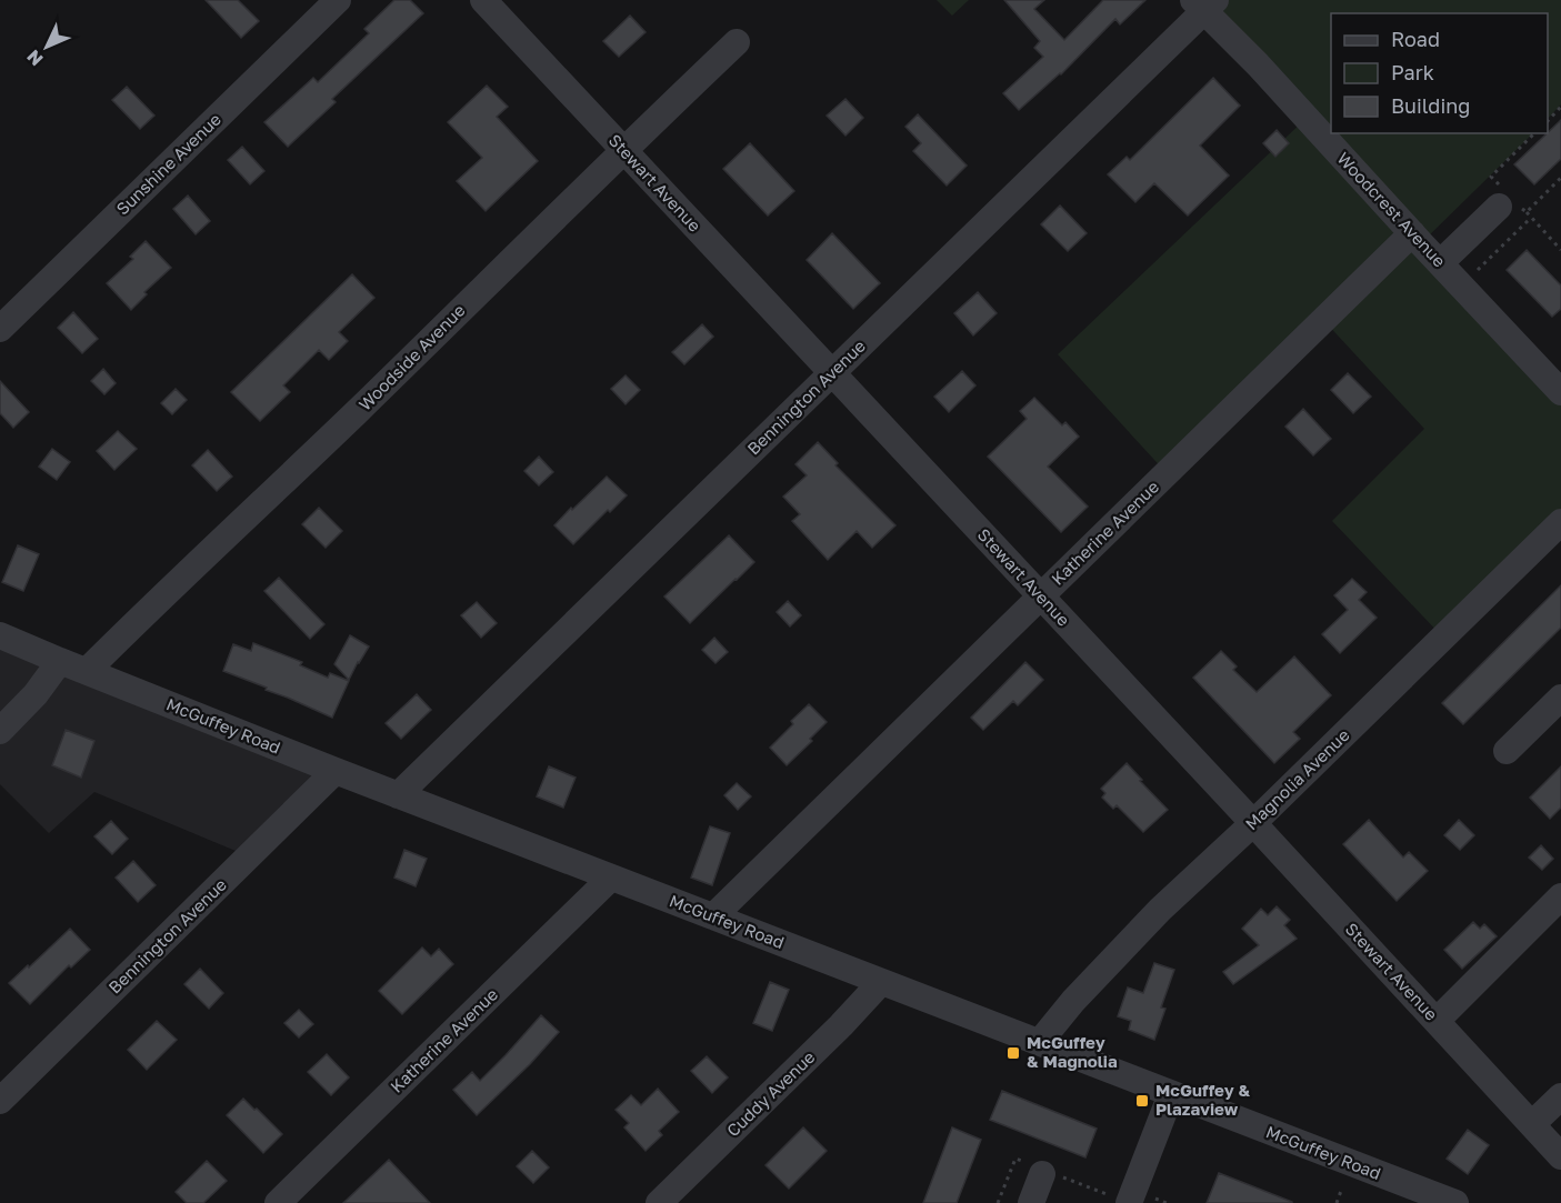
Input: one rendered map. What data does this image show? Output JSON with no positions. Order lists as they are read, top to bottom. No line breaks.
{"streets":{"street":["Sunshine Avenue","Stewart Avenue","Woodcrest Avenue","Woodside Avenue","Bennington Avenue","Katherine Avenue","McGuffey Road","Magnolia Avenue","Cuddy Avenue"]},"crossings":[["Stewart Avenue","Woodside Avenue"],["Stewart Avenue","Bennington Avenue"],["Stewart Avenue","Katherine Avenue"],["Stewart Avenue","Magnolia Avenue"],["Woodcrest Avenue","Bennington Avenue"],["Woodcrest Avenue","Katherine Avenue"],["Woodside Avenue","McGuffey Road"],["Bennington Avenue","McGuffey Road"],["Katherine Avenue","McGuffey Road"],["McGuffey Road","Magnolia Avenue"],["McGuffey Road","Cuddy Avenue"]],"places":{"transit":["McGuffey & Magnolia","McGuffey & Plazaview"]},"legend":["Road","Park","Building"],"north":"bottom left"}
